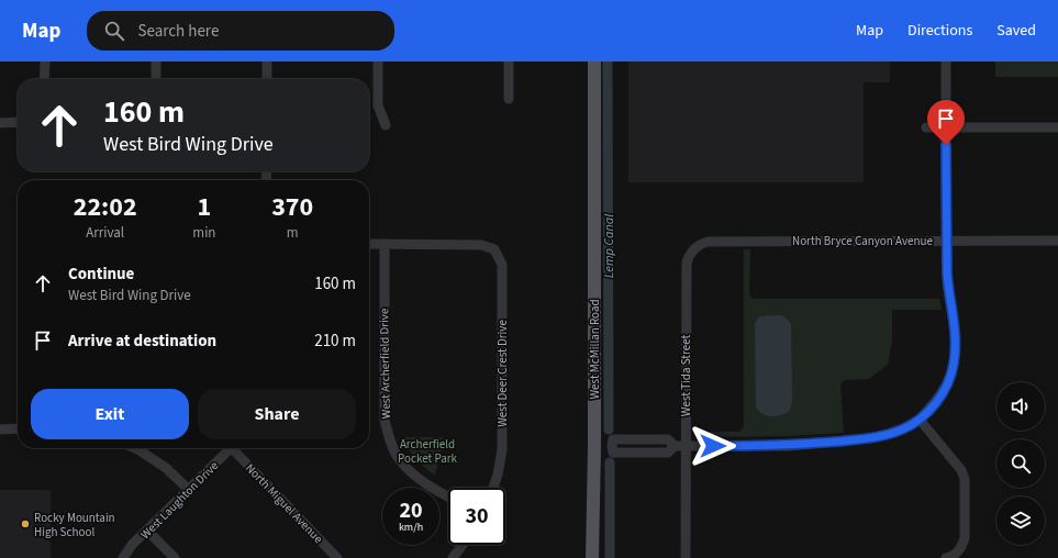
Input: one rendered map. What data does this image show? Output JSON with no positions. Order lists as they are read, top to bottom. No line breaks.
{"streets":{"main road":["West McMillan Road"],"street":["North Bryce Canyon Avenue","West Archerfield Drive","West Deer Crest Drive","West Tida Street","West Laughton Drive","North Miguel Avenue"]},"crossings":[["North Bryce Canyon Avenue","West Tida Street"],["West Archerfield Drive","West Deer Crest Drive"]],"water":["Lemp Canal"],"parks":["Archerfield Pocket Park"],"places":["Rocky Mountain High School"],"page":{"header":"Map","search":"Search here","nav":["Map","Directions","Saved"],"turn":["160 m","West Bird Wing Drive"],"eta":["22:02","Arrival","1","min","370","m"],"list":[{"name":"Continue","note":"West Bird Wing Drive","value":"160 m"},{"name":"Arrive at destination","value":"210 m"}],"buttons":["Exit","Share"],"speed":"20 km/h","limit":"30"}}
